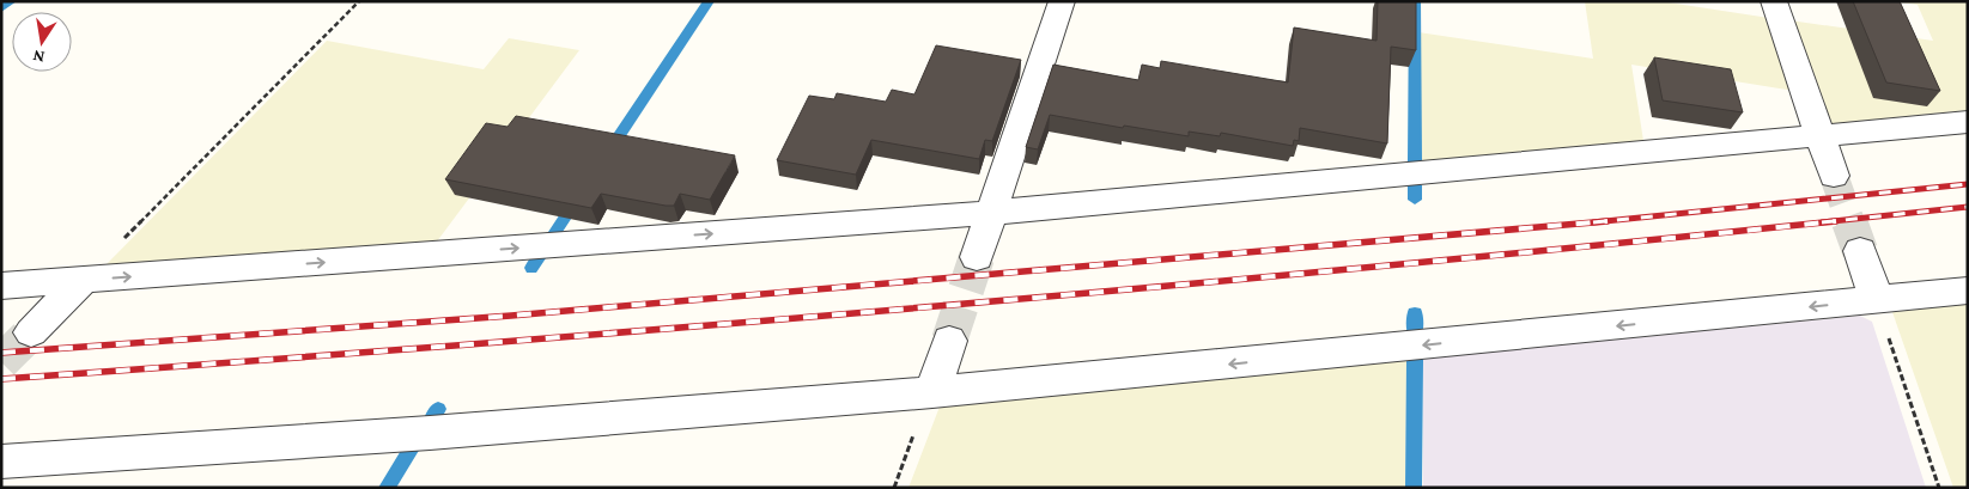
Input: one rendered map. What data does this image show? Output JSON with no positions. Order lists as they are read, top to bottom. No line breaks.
{"north":"bottom"}
